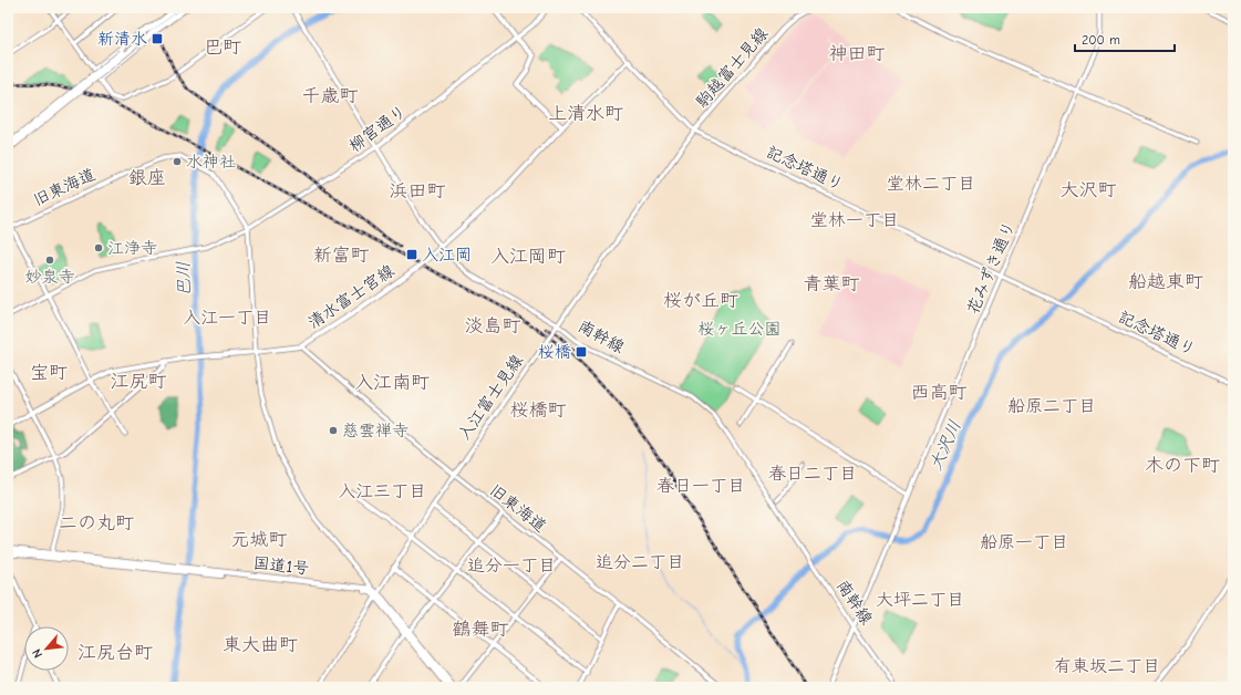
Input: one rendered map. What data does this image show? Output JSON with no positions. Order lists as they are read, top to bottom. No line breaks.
{"streets":{"highway":["国道1号"],"main road":["清水富士宮線"],"street":["駒越富士見線","柳宮通り","記念塔通り","旧東海道","花みずき通り","南幹線","入江富士見線"]},"crossings":[["駒越富士見線","記念塔通り"],["駒越富士見線","入江富士見線"],["柳宮通り","旧東海道"],["柳宮通り","南幹線"],["記念塔通り","花みずき通り"],["記念塔通り","入江富士見線"],["旧東海道","清水富士宮線"],["旧東海道","入江富士見線"],["花みずき通り","南幹線"],["清水富士宮線","南幹線"],["南幹線","入江富士見線"]],"districts":["巴町","神田町","千歳町","上清水町","銀座","堂林二丁目","大沢町","浜田町","堂林一丁目","新富町","入江岡町","船越東町","青葉町","桜が丘町","入江一丁目","淡島町","宝町","江尻町","入江南町","西高町","船原二丁目","桜橋町","木の下町","春日二丁目","春日一丁目","入江三丁目","二の丸町","元城町","船原一丁目","追分二丁目","追分一丁目","大坪二丁目","鶴舞町","東大曲町","江尻台町","有東坂二丁目"],"water":["巴川","大沢川"],"parks":["桜ヶ丘公園"],"places":{"transit":["新清水","入江岡","桜橋"],"other":["水神社","江浄寺","妙泉寺","慈雲禅寺"]},"scale_bar":"200 m","north":"bottom left"}
